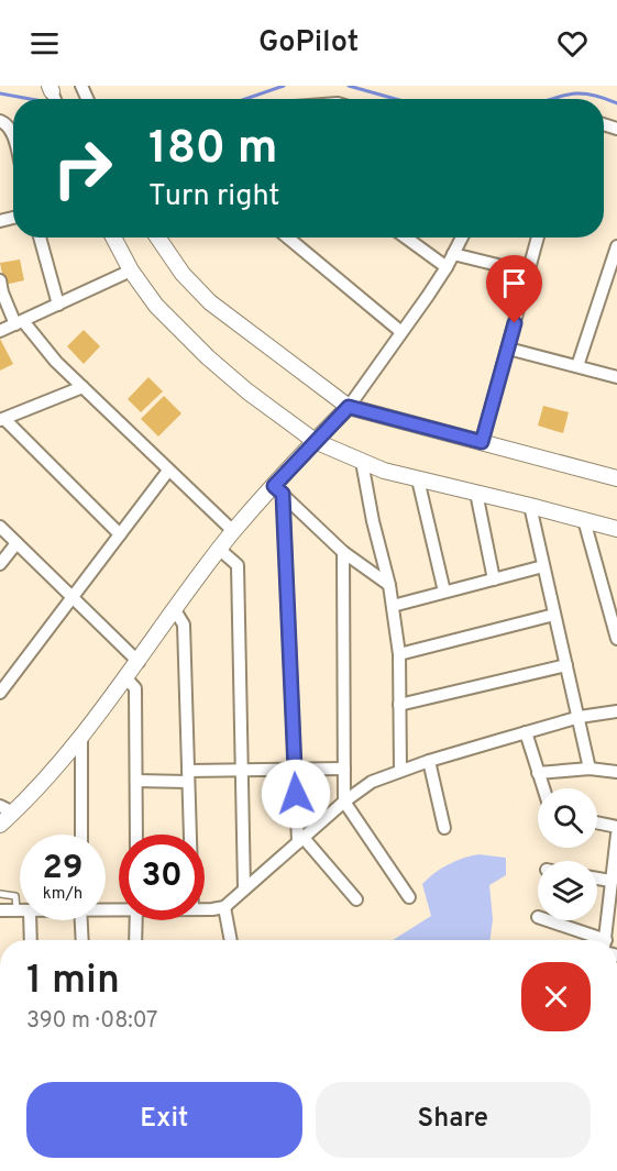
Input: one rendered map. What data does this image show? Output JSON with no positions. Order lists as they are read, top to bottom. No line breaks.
{"page":{"header":"GoPilot","turn":["180 m","Turn right"],"speed":"29 km/h","limit":"30","heading":["1 min","390 m · 08:07"],"buttons":["Exit","Share"]}}
